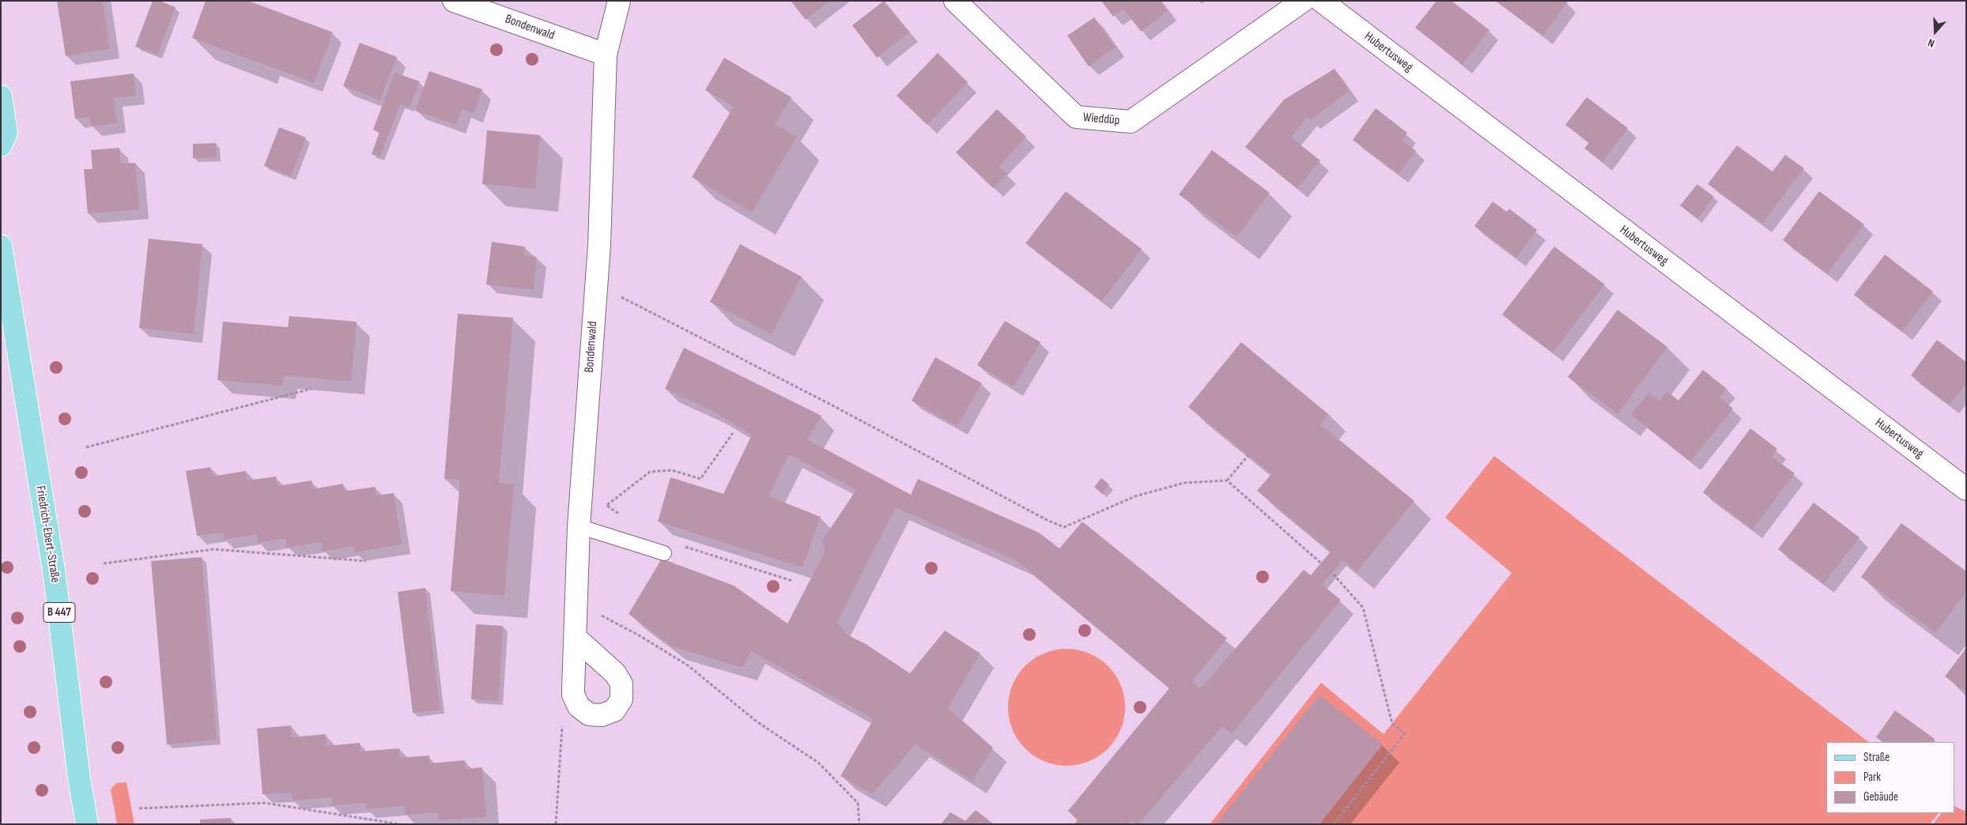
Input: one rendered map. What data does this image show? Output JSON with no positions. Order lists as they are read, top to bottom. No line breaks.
{"streets":{"main road":["Friedrich-Ebert-Straße","B 447"],"street":["Bondenwald","Hubertusweg","Wieddüp"]},"legend":["Straße","Park","Gebäude"],"north":"bottom"}
